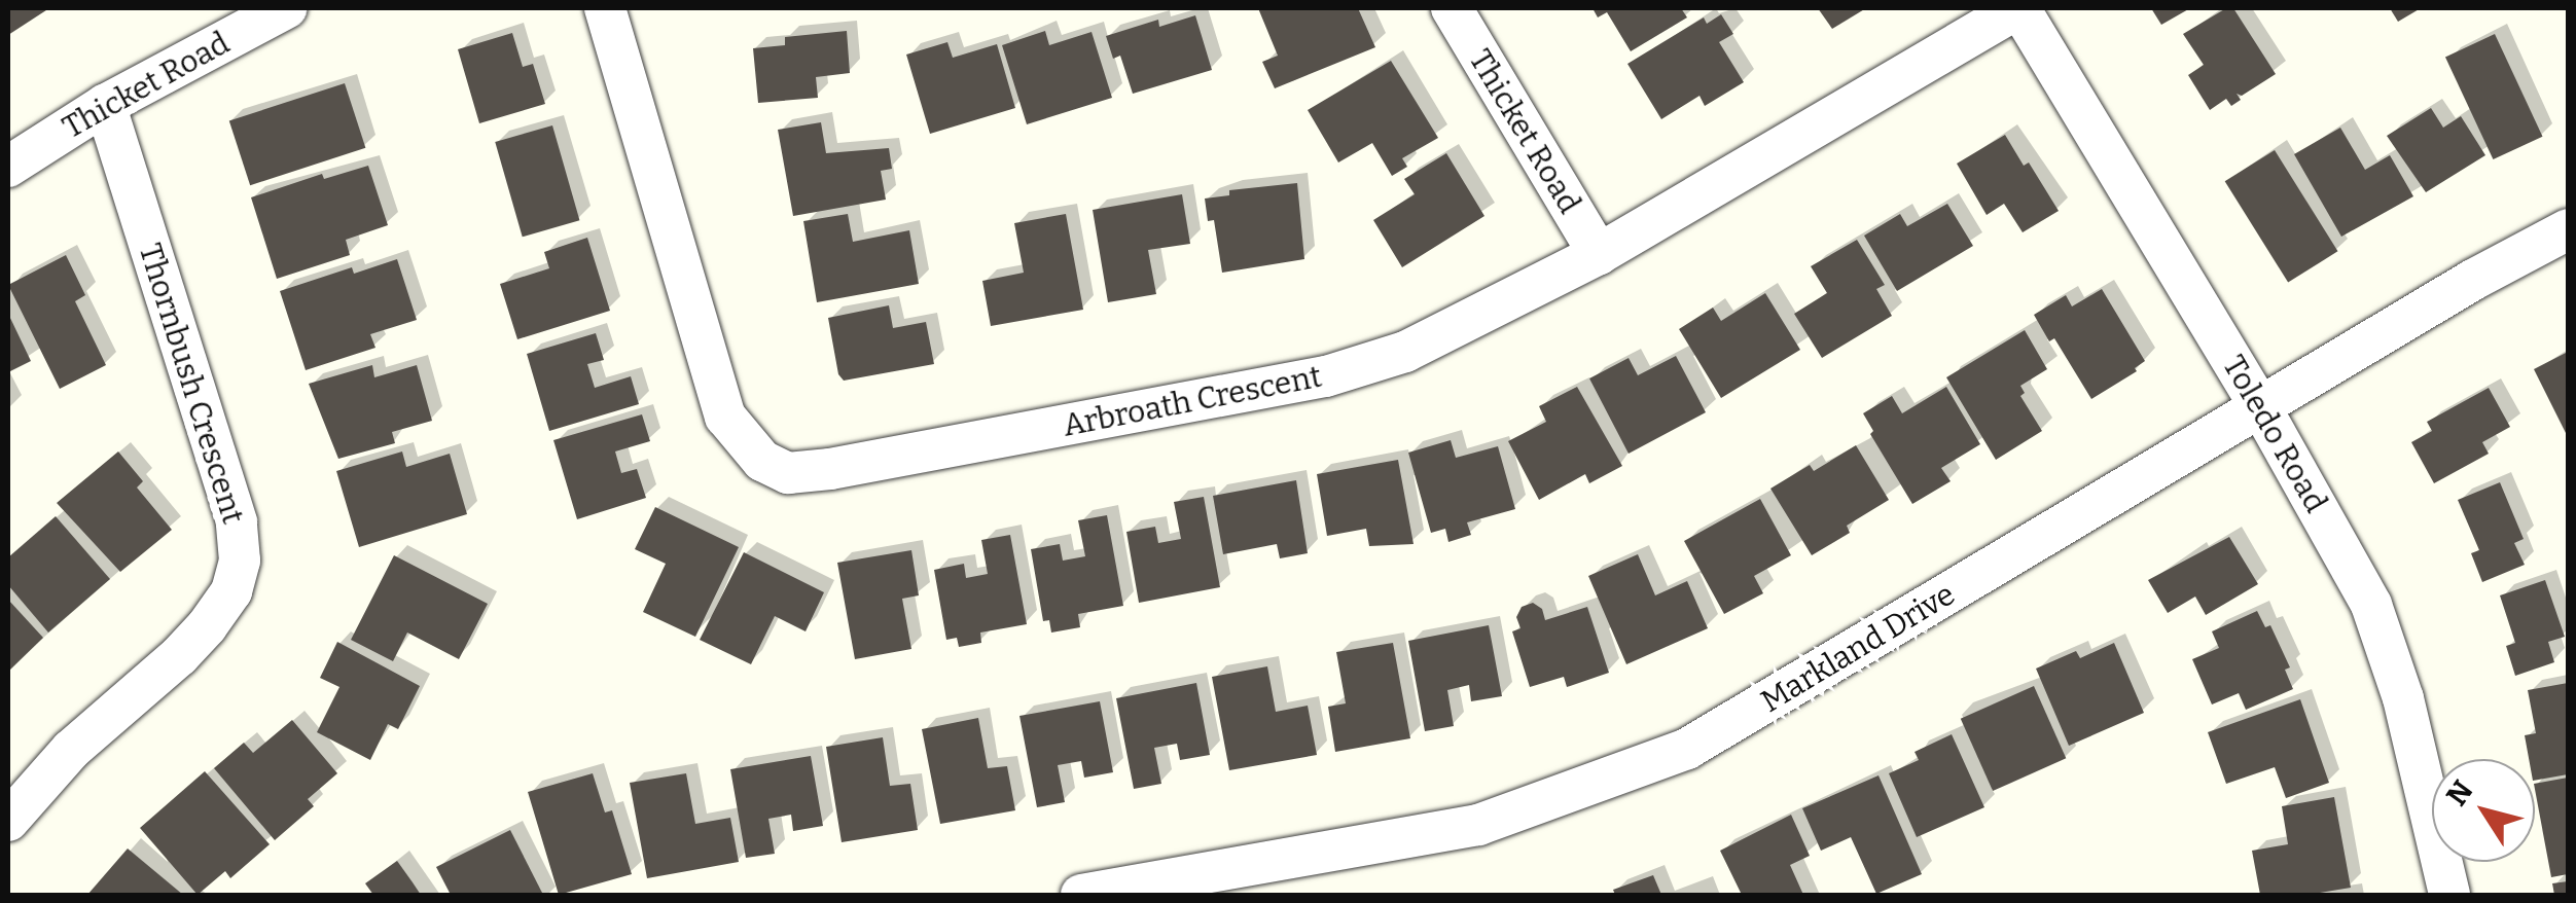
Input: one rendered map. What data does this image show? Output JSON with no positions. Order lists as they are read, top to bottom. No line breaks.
{"streets":{"street":["Thicket Road","Thornbush Crescent","Arbroath Crescent","Toledo Road","Markland Drive"]},"crossings":[["Thicket Road","Thornbush Crescent"],["Thicket Road","Arbroath Crescent"],["Arbroath Crescent","Toledo Road"],["Toledo Road","Markland Drive"]],"north":"top left"}
